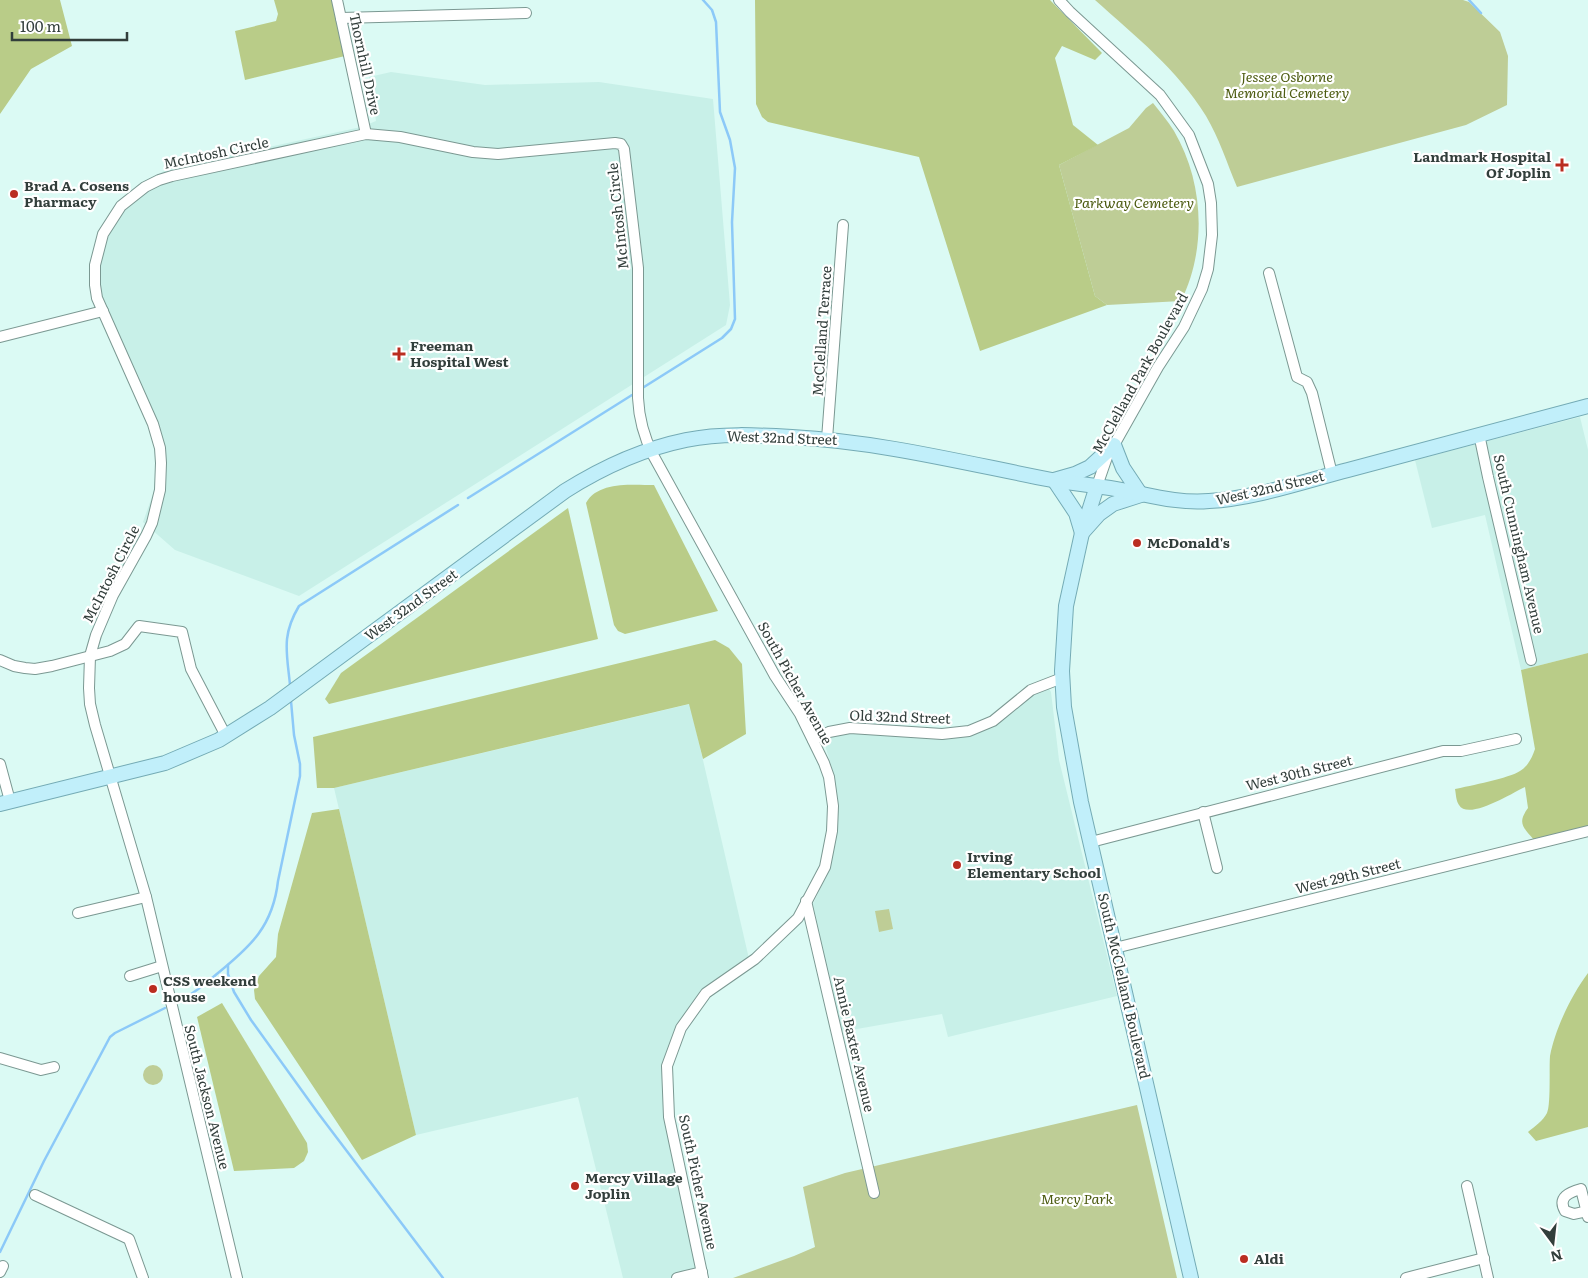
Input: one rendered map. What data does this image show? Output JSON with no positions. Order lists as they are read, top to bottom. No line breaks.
{"streets":{"main road":["West 32nd Street","South McClelland Boulevard"],"street":["Thornhill Drive","McIntosh Circle","McClelland Terrace","McClelland Park Boulevard","South Cunningham Avenue","South Picher Avenue","Old 32nd Street","West 30th Street","West 29th Street","Annie Baxter Avenue","South Jackson Avenue"]},"crossings":[["Thornhill Drive","McIntosh Circle"],["McIntosh Circle","West 32nd Street"],["McIntosh Circle","South Picher Avenue"],["McIntosh Circle","South Jackson Avenue"],["McClelland Terrace","West 32nd Street"],["McClelland Park Boulevard","West 32nd Street"],["McClelland Park Boulevard","South McClelland Boulevard"],["West 32nd Street","South Cunningham Avenue"],["West 32nd Street","South Picher Avenue"],["West 32nd Street","South McClelland Boulevard"],["West 32nd Street","South Jackson Avenue"],["South Picher Avenue","Old 32nd Street"],["South Picher Avenue","Annie Baxter Avenue"],["Old 32nd Street","South McClelland Boulevard"],["West 30th Street","South McClelland Boulevard"],["West 29th Street","South McClelland Boulevard"]],"parks":["Jessee Osborne Memorial Cemetery","Parkway Cemetery","Mercy Park"],"places":{"health":["Landmark Hospital Of Joplin","Freeman Hospital West"],"other":["Brad A. Cosens Pharmacy","McDonald's","Irving Elementary School","CSS weekend house","Mercy Village Joplin","Aldi"]},"scale_bar":"100 m","north":"bottom"}
